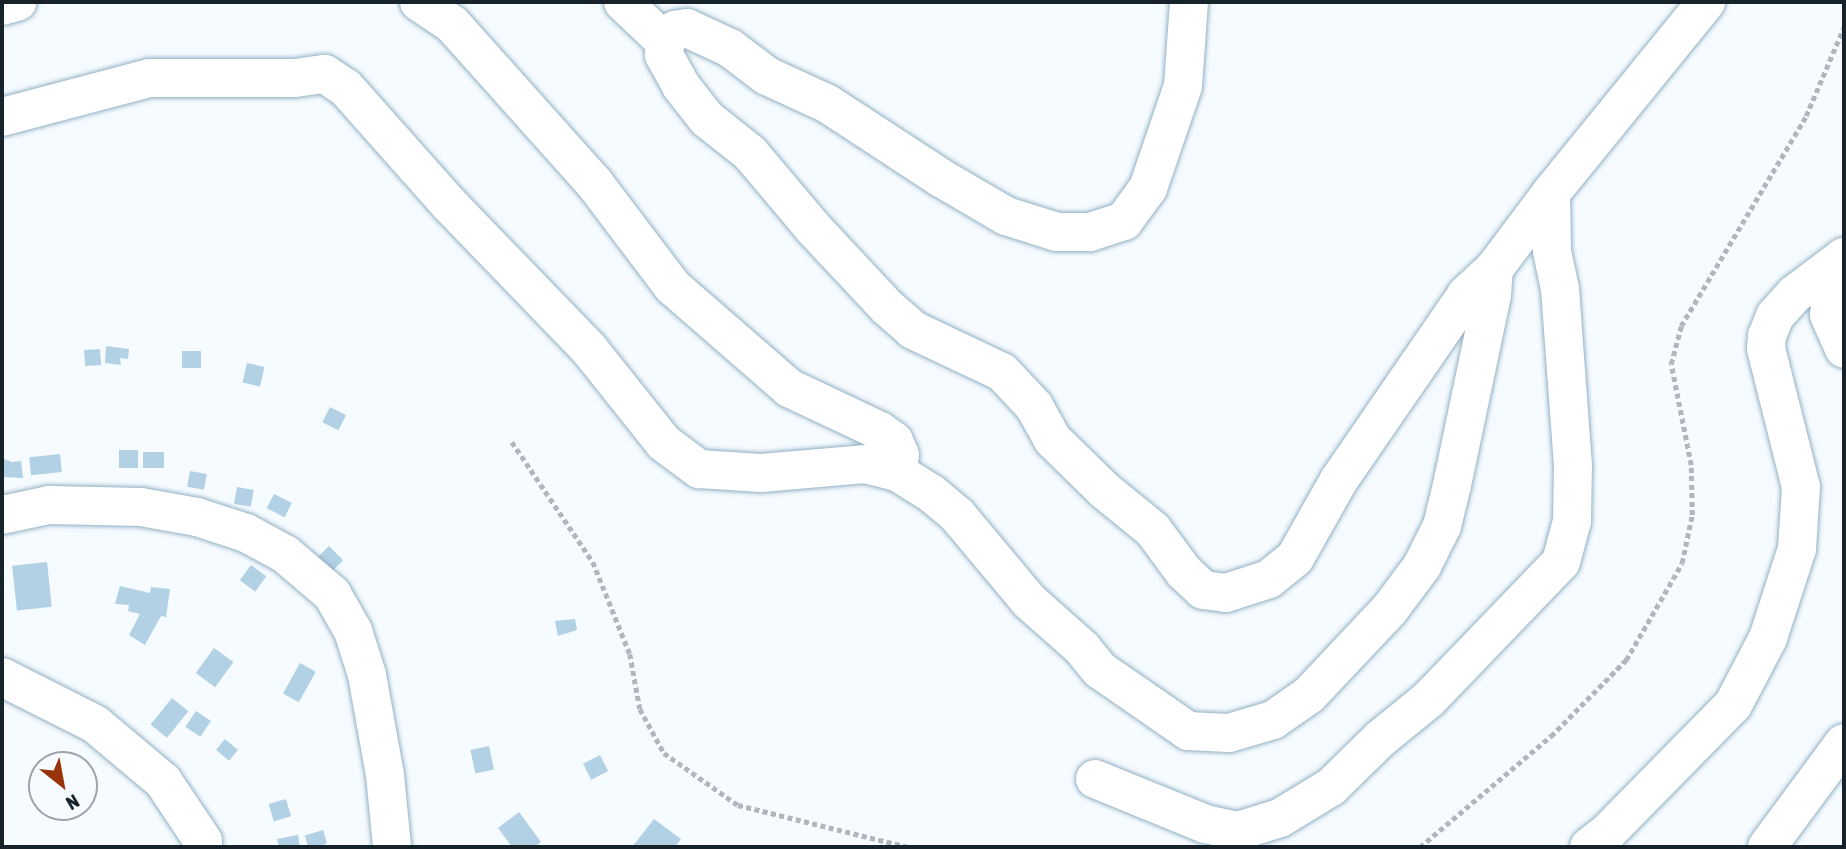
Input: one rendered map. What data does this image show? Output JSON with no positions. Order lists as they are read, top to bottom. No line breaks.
{"north":"bottom right"}
